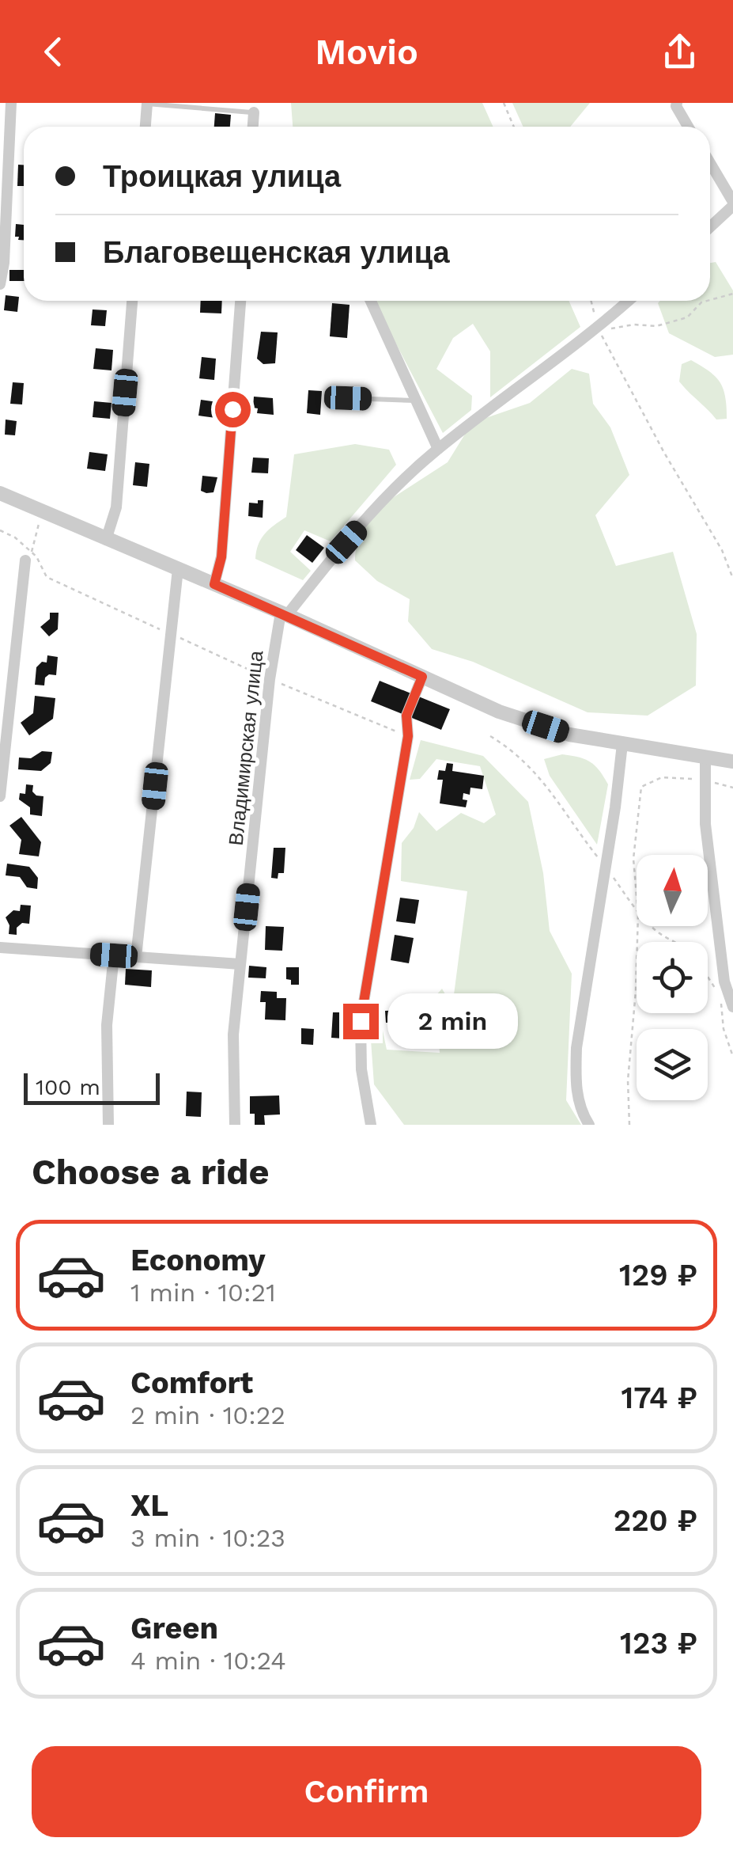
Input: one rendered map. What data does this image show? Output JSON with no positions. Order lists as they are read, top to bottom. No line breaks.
{"streets":{"street":["Владимирская улица"]},"scale_bar":"100 m","north":"top","page":{"header":"Movio","banner":["Троицкая улица","Благовещенская улица"],"bubble":"2 min","scale":"100 m","heading":"Choose a ride","list":[{"name":"Economy","note":"1 min · 10:21","value":"129 ₽"},{"name":"Comfort","note":"2 min · 10:22","value":"174 ₽"},{"name":"XL","note":"3 min · 10:23","value":"220 ₽"},{"name":"Green","note":"4 min · 10:24","value":"123 ₽"}],"buttons":"Confirm"}}
